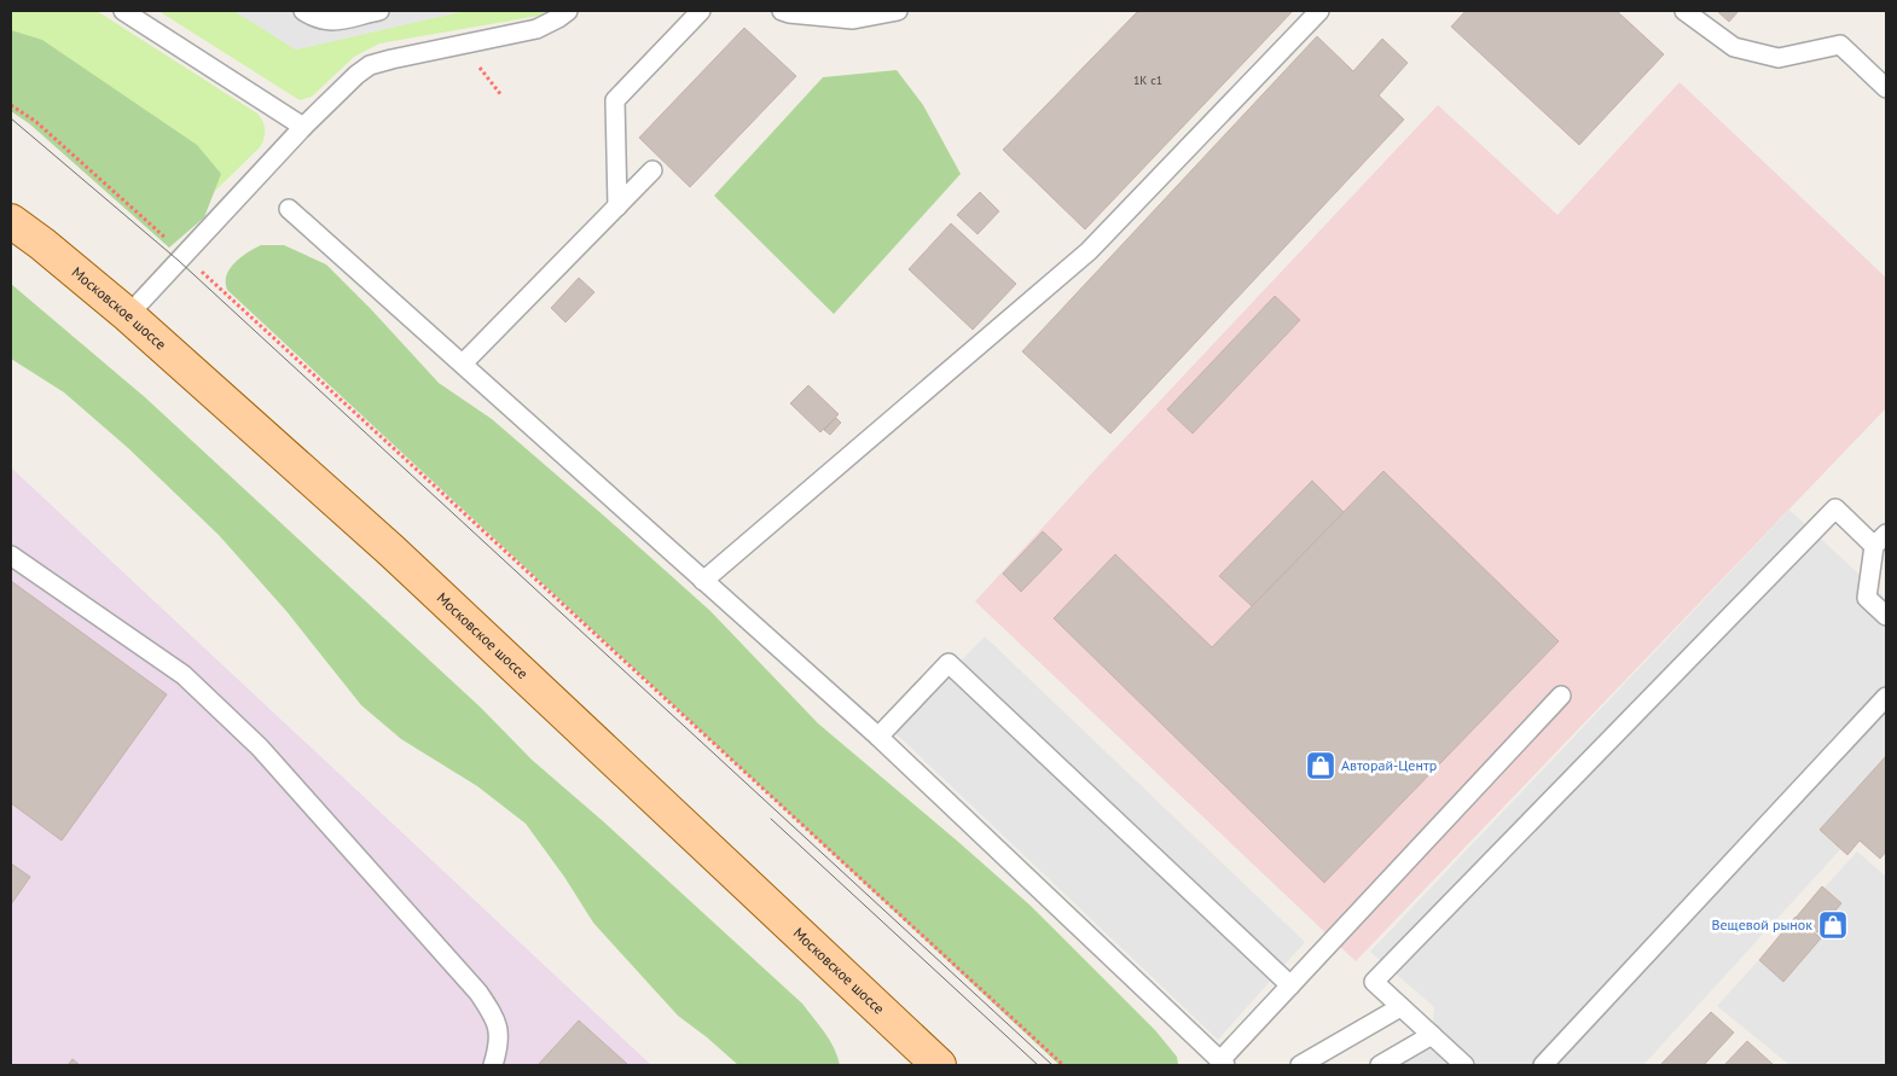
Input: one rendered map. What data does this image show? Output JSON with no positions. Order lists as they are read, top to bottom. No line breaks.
{"streets":{"main road":["Московское шоссе"]},"places":{"shop":["Авторай-Центр","Вещевой рынок"]},"house_numbers":["1К с1"]}
